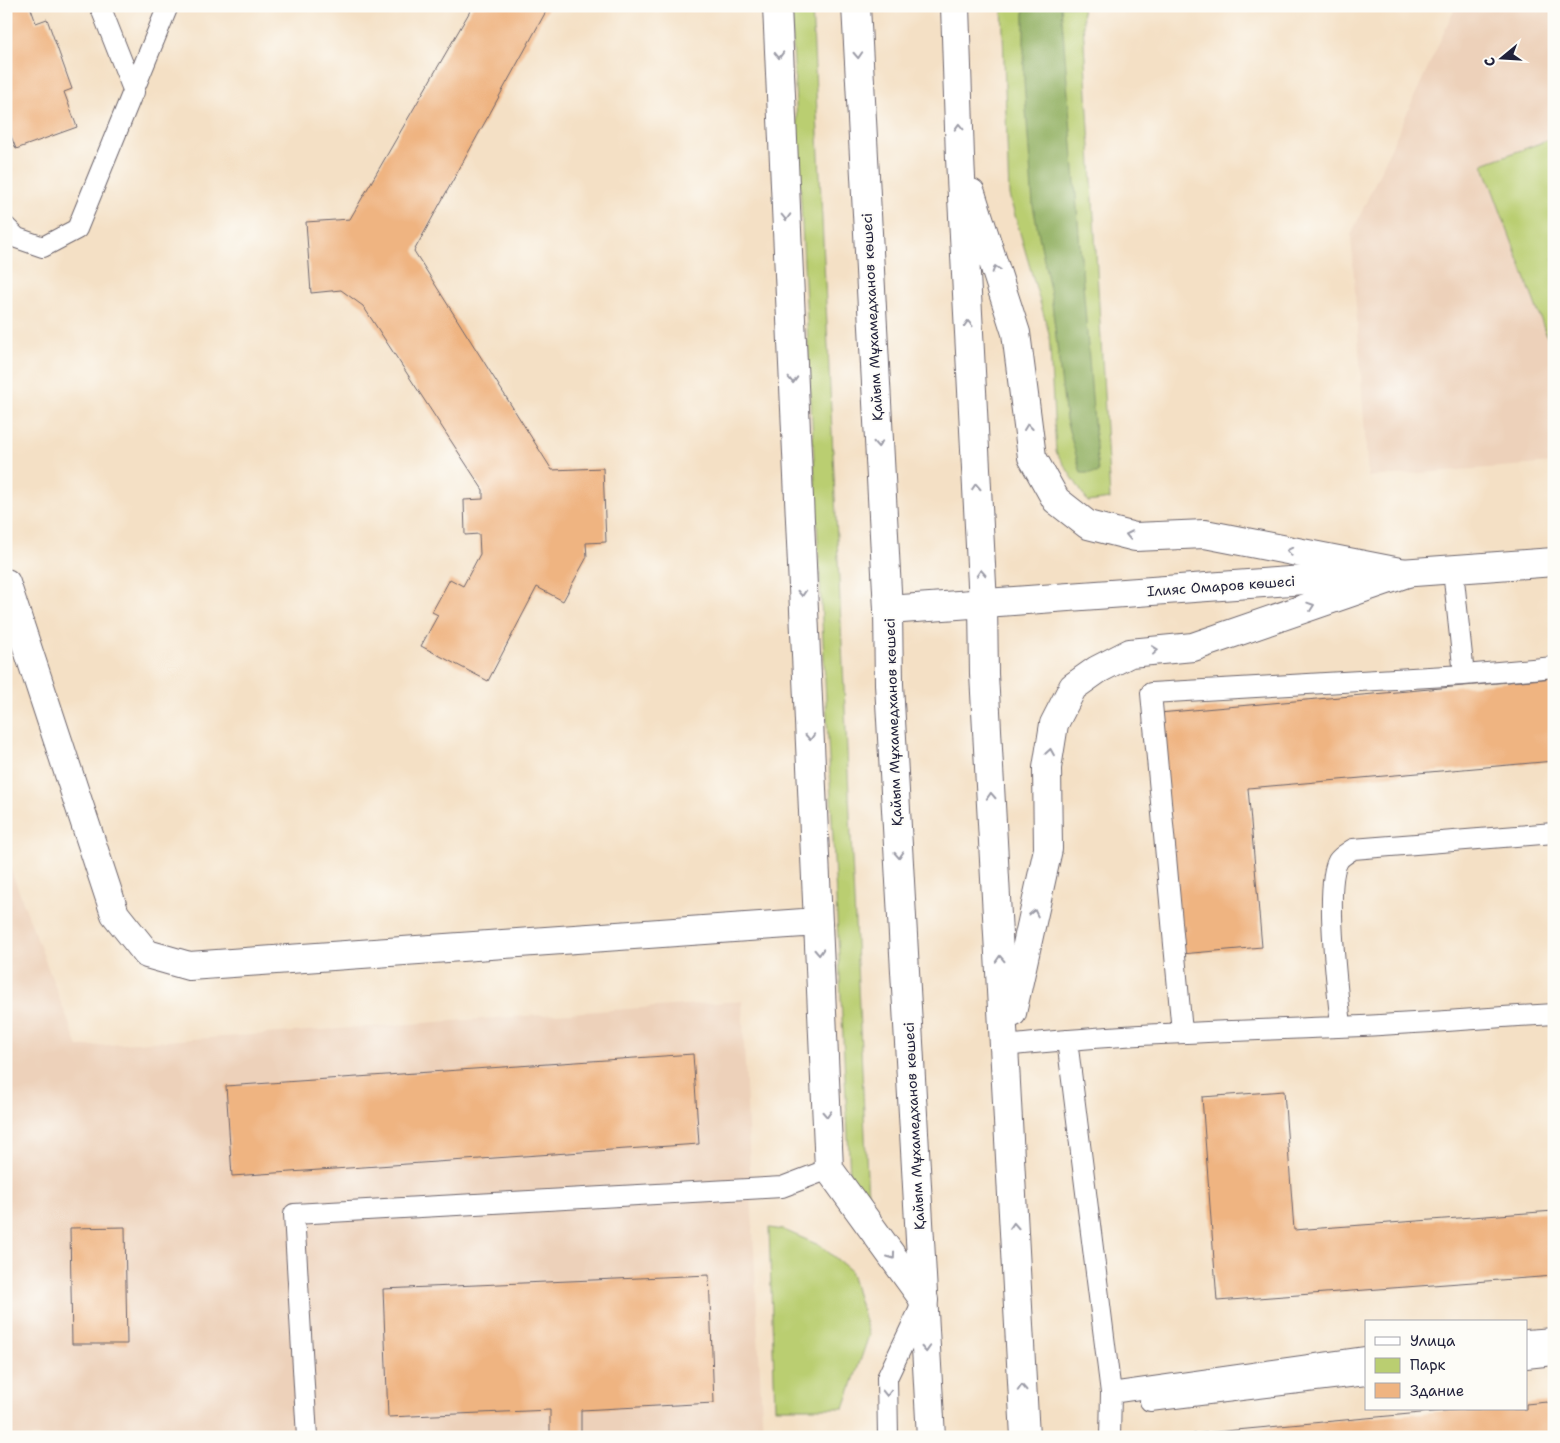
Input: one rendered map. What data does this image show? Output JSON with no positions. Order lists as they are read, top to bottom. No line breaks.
{"streets":{"main road":["Қайым Мұхамедханов көшесі","Ілияс Омаров көшесі"]},"crossings":[["Қайым Мұхамедханов көшесі","Ілияс Омаров көшесі"]],"legend":["Улица","Парк","Здание"],"north":"left"}
